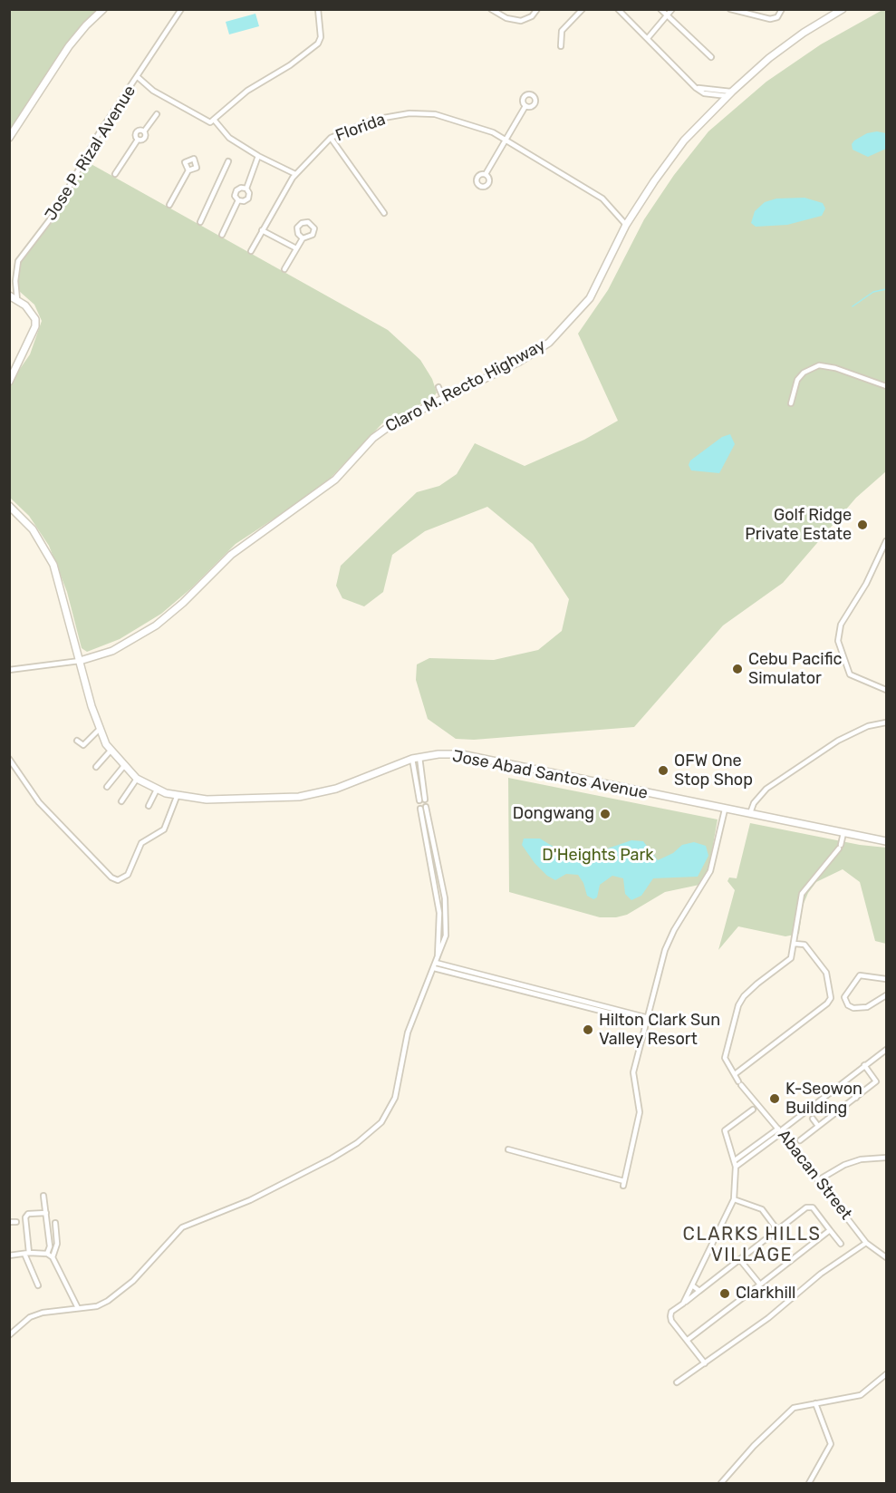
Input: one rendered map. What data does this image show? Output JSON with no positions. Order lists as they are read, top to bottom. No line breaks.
{"streets":{"main road":["Claro M. Recto Highway","Jose Abad Santos Avenue"],"street":["Florida","Jose P. Rizal Avenue","Abacan Street"]},"crossings":[["Florida","Claro M. Recto Highway"],["Claro M. Recto Highway","Jose Abad Santos Avenue"]],"districts":["CLARKS HILLS VILLAGE"],"parks":["D'Heights Park"],"places":["Golf Ridge Private Estate","Cebu Pacific Simulator","OFW One Stop Shop","Dongwang","Hilton Clark Sun Valley Resort","K-Seowon Building","Clarkhill"]}
